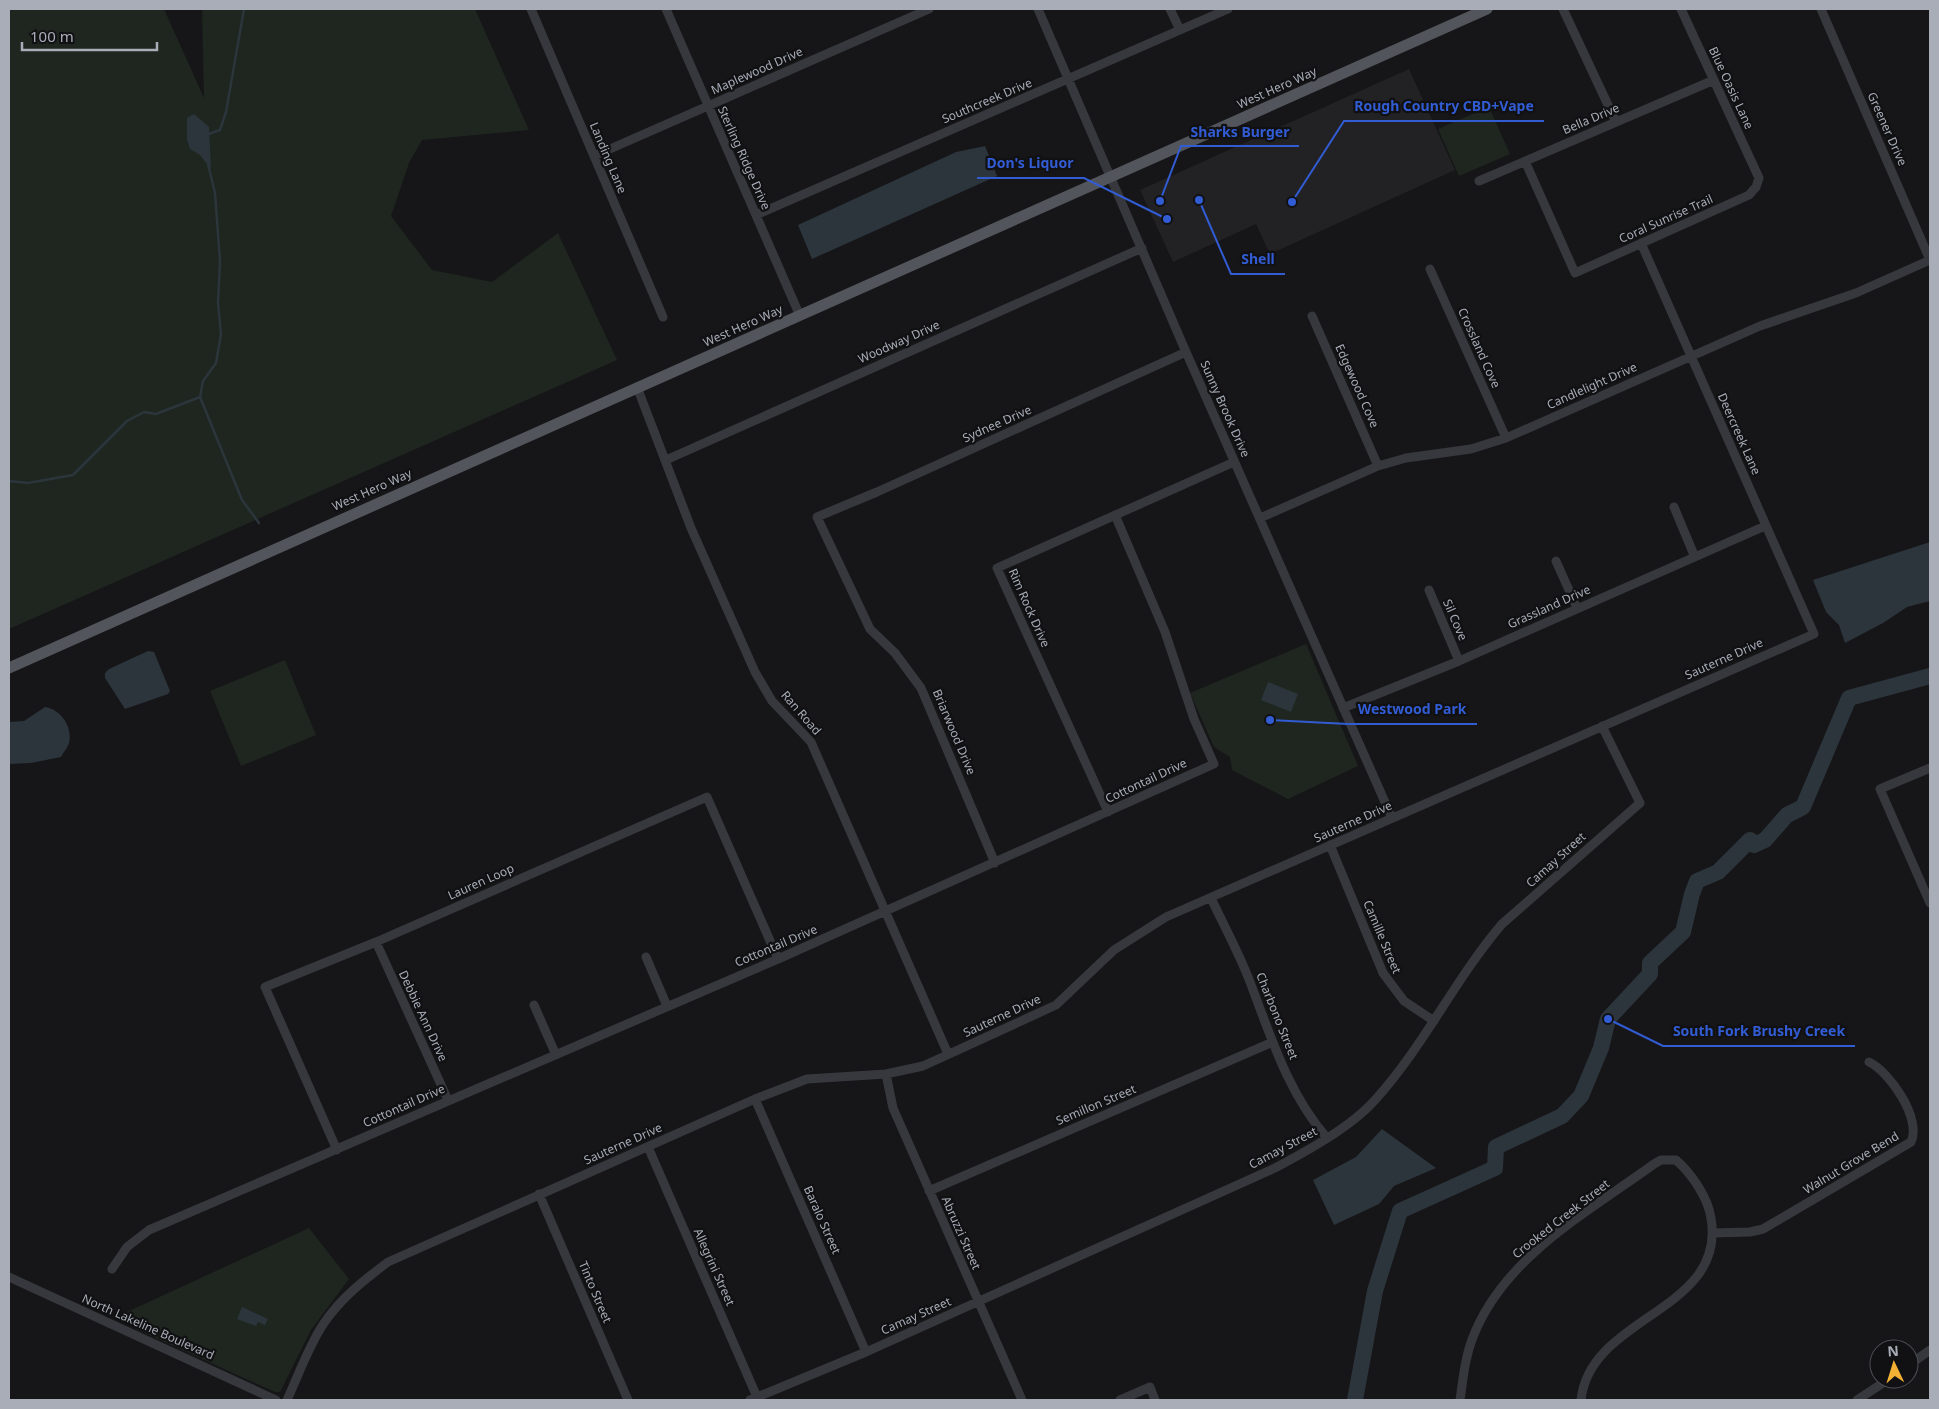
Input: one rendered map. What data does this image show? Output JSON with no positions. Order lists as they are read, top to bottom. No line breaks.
{"streets":{"main road":["West Hero Way"],"street":["Maplewood Drive","Blue Oasis Lane","Southcreek Drive","Bella Drive","Greener Drive","Landing Lane","Sterling Ridge Drive","Coral Sunrise Trail","Woodway Drive","Crossland Cove","Edgewood Cove","Candlelight Drive","Sunny Brook Drive","Sydnee Drive","Deercreek Lane","Grassland Drive","Rim Rock Drive","Sil Cove","Sauterne Drive","Ran Road","Briarwood Drive","Cottontail Drive","Camay Street","Lauren Loop","Camille Street","Debbie Ann Drive","Charbono Street","Semillon Street","Walnut Grove Bend","Crooked Creek Street","Baralo Street","Abruzzi Street","Allegrini Street","Tinto Street","North Lakeline Boulevard"]},"crossings":[["Maplewood Drive","Landing Lane"],["Maplewood Drive","Sterling Ridge Drive"],["West Hero Way","Sterling Ridge Drive"],["West Hero Way","Sunny Brook Drive"],["West Hero Way","Ran Road"],["Blue Oasis Lane","Bella Drive"],["Blue Oasis Lane","Coral Sunrise Trail"],["Southcreek Drive","Sterling Ridge Drive"],["Southcreek Drive","Sunny Brook Drive"],["Bella Drive","Coral Sunrise Trail"],["Greener Drive","Candlelight Drive"],["Coral Sunrise Trail","Deercreek Lane"],["Woodway Drive","Sunny Brook Drive"],["Woodway Drive","Ran Road"],["Crossland Cove","Candlelight Drive"],["Edgewood Cove","Candlelight Drive"],["Candlelight Drive","Sunny Brook Drive"],["Candlelight Drive","Deercreek Lane"],["Sunny Brook Drive","Sydnee Drive"],["Sunny Brook Drive","Grassland Drive"],["Sunny Brook Drive","Rim Rock Drive"],["Sunny Brook Drive","Sauterne Drive"],["Sydnee Drive","Briarwood Drive"],["Deercreek Lane","Grassland Drive"],["Deercreek Lane","Sauterne Drive"],["Grassland Drive","Sil Cove"],["Rim Rock Drive","Cottontail Drive"],["Sauterne Drive","Ran Road"],["Sauterne Drive","Camay Street"],["Sauterne Drive","Camille Street"],["Sauterne Drive","Charbono Street"],["Sauterne Drive","Baralo Street"],["Sauterne Drive","Abruzzi Street"],["Sauterne Drive","Allegrini Street"],["Sauterne Drive","Tinto Street"],["Ran Road","Cottontail Drive"],["Briarwood Drive","Cottontail Drive"],["Cottontail Drive","Lauren Loop"],["Cottontail Drive","Debbie Ann Drive"],["Camay Street","Camille Street"],["Camay Street","Charbono Street"],["Camay Street","Baralo Street"],["Camay Street","Abruzzi Street"],["Camay Street","Allegrini Street"],["Lauren Loop","Debbie Ann Drive"],["Charbono Street","Semillon Street"],["Semillon Street","Abruzzi Street"],["Walnut Grove Bend","Crooked Creek Street"]],"places":["Shell","Sharks Burger","Rough Country CBD+Vape","Don's Liquor","Westwood Park","South Fork Brushy Creek"],"scale_bar":"100 m","north":"top"}
